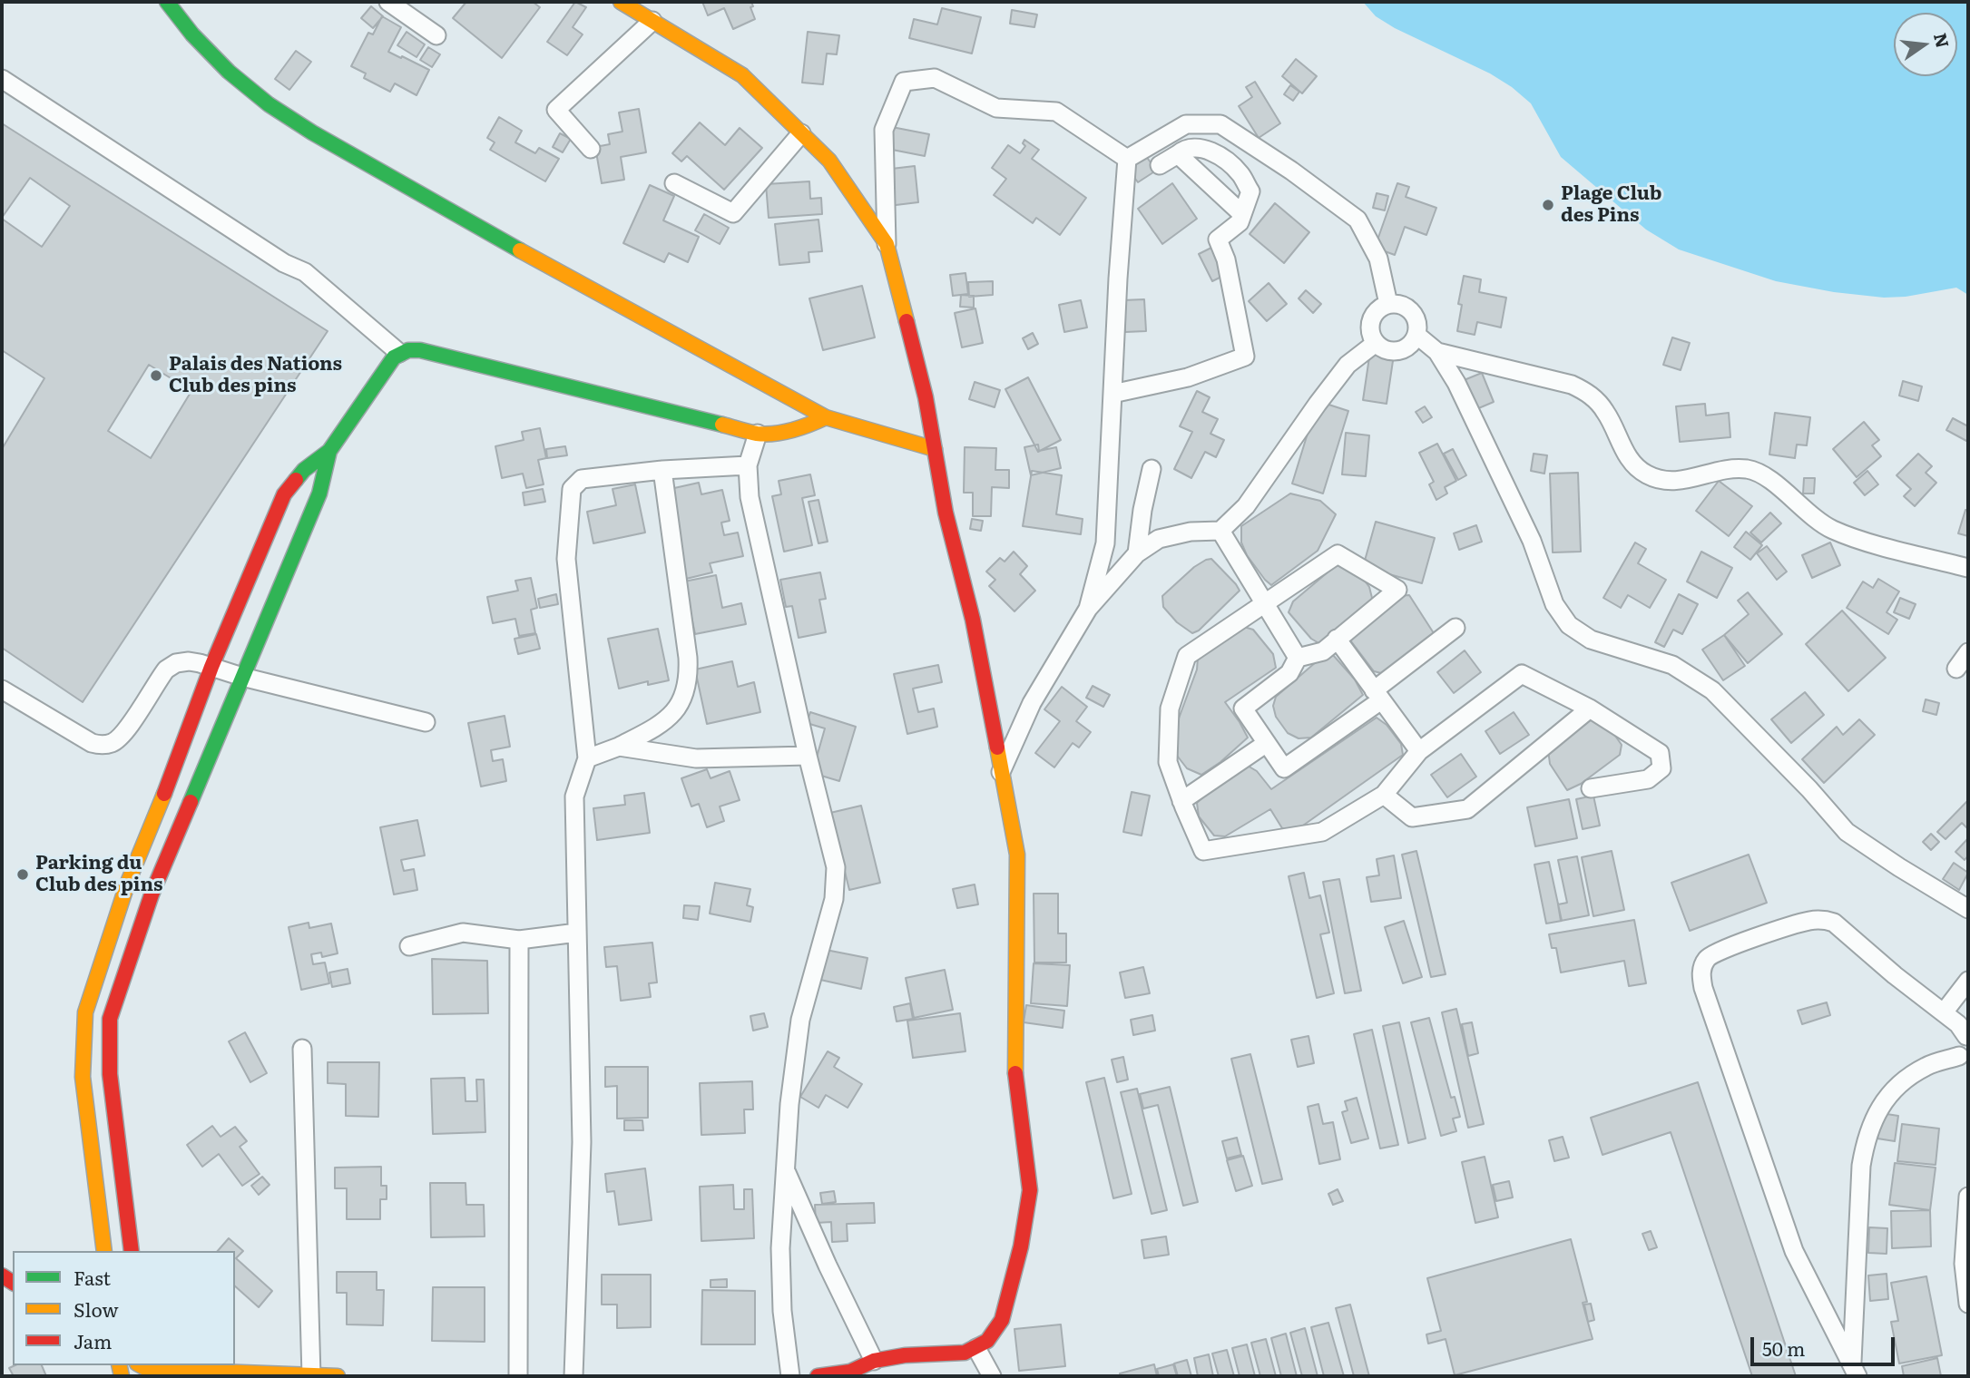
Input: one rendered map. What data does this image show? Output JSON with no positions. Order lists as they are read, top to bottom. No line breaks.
{"places":["Plage Club des Pins","Palais des Nations Club des pins","Parking du Club des pins"],"legend":["Fast","Slow","Jam"],"scale_bar":"50 m","north":"right"}
